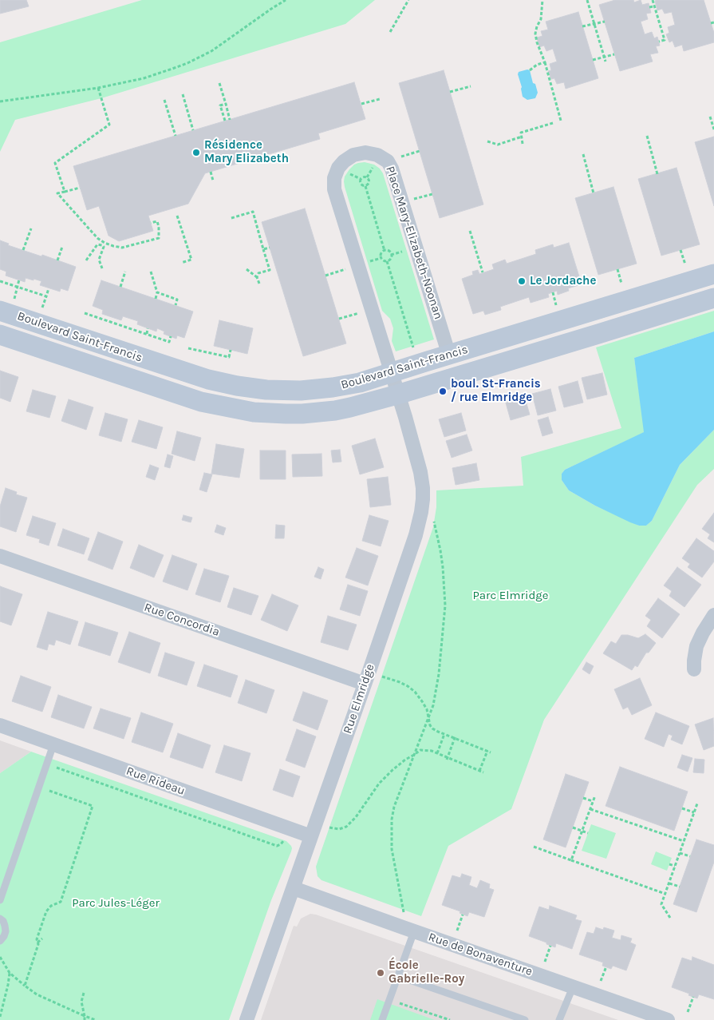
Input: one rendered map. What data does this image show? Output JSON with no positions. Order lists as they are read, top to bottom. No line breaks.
{"streets":{"street":["Place Mary-Elizabeth-Noonan","Boulevard Saint-Francis","Rue Concordia","Rue Elmridge","Rue Rideau","Rue de Bonaventure"]},"crossings":[["Place Mary-Elizabeth-Noonan","Boulevard Saint-Francis"],["Place Mary-Elizabeth-Noonan","Rue Elmridge"],["Boulevard Saint-Francis","Rue Elmridge"],["Rue Concordia","Rue Elmridge"],["Rue Elmridge","Rue Rideau"],["Rue Elmridge","Rue de Bonaventure"]],"parks":["Parc Elmridge","Parc Jules-Léger"],"places":["Résidence Mary Elizabeth","Le Jordache","boul. St-Francis / rue Elmridge","École Gabrielle-Roy"]}
